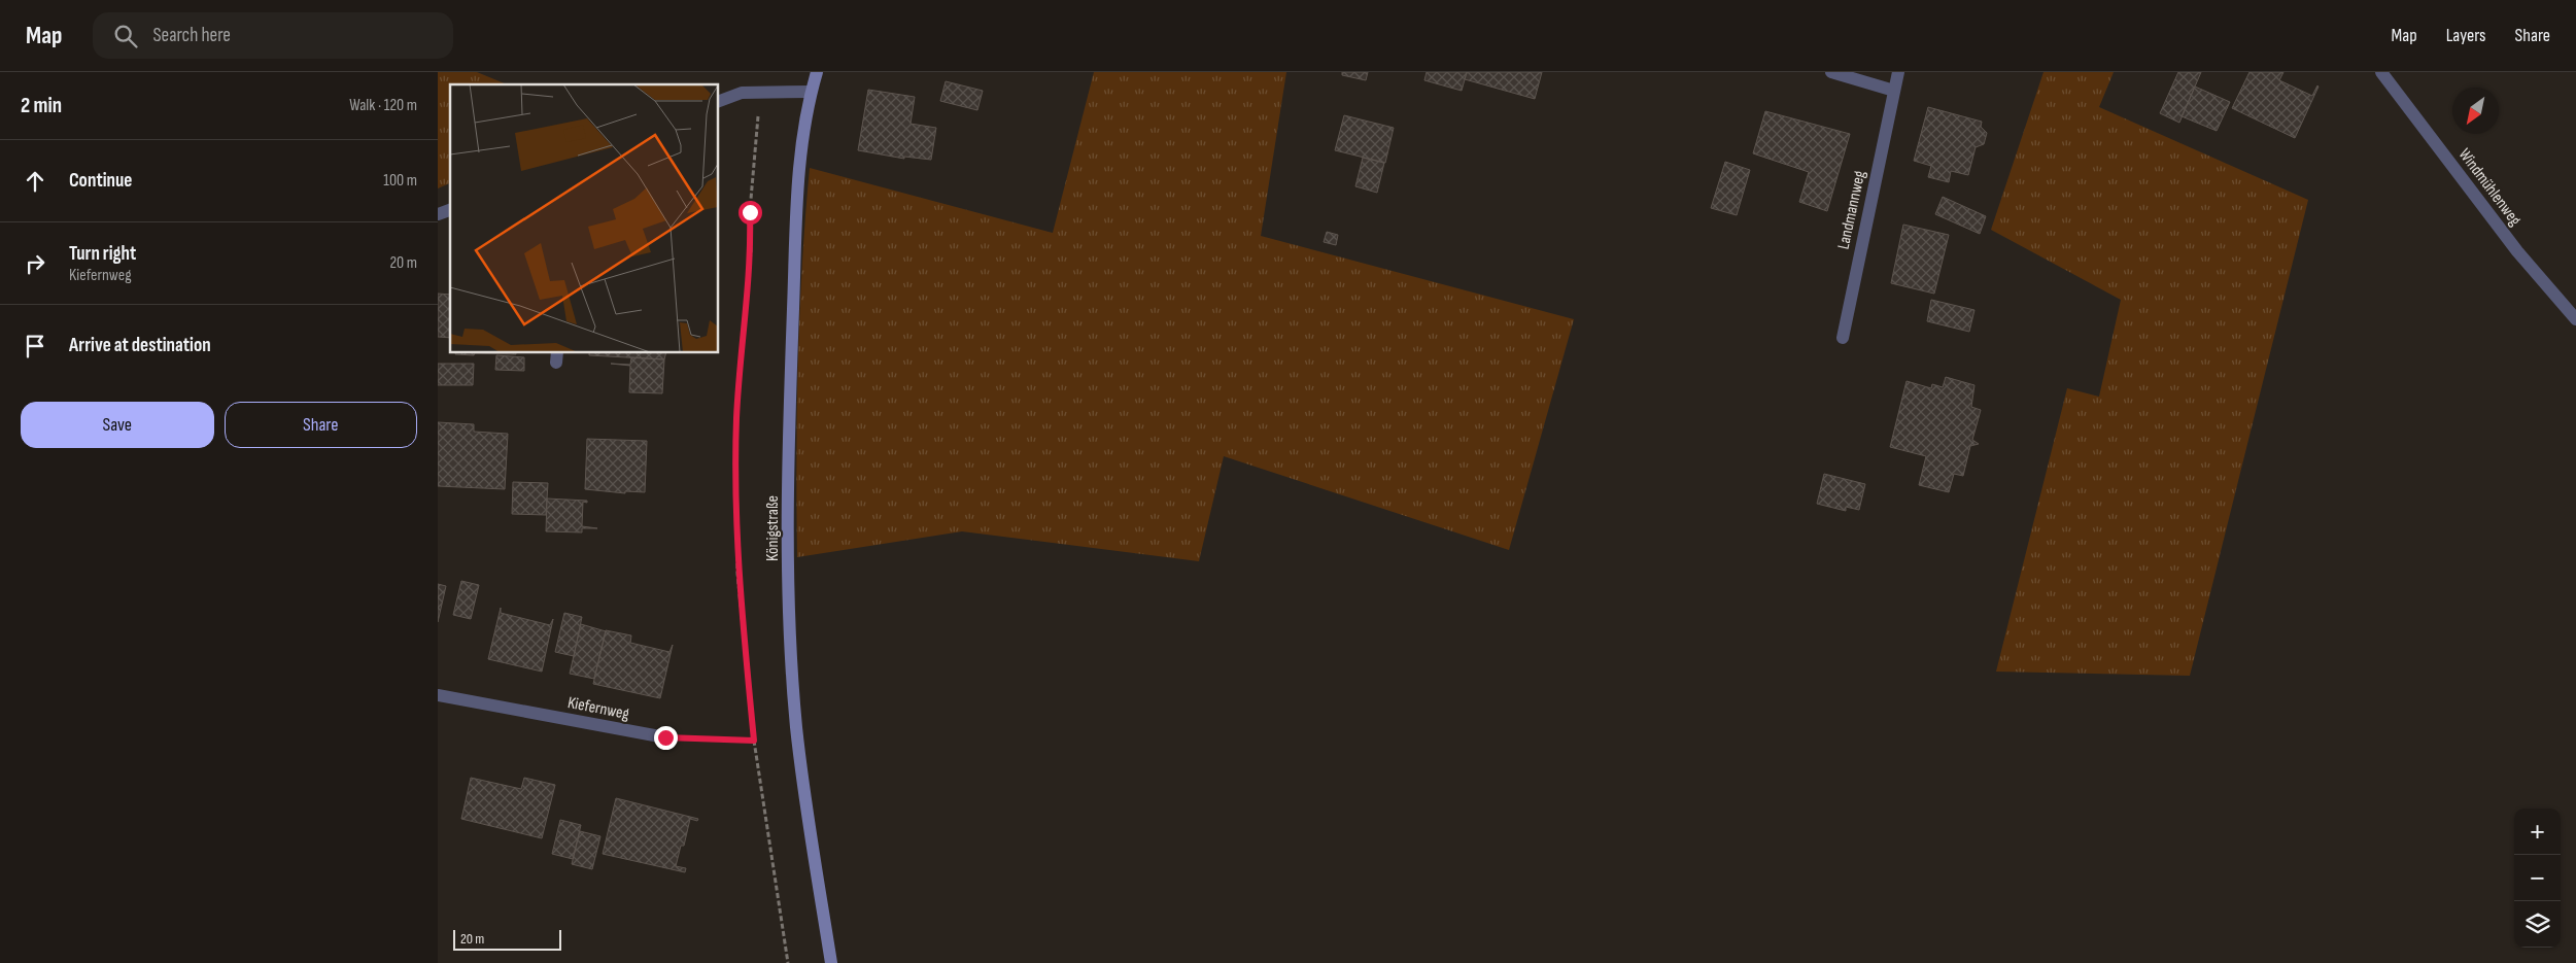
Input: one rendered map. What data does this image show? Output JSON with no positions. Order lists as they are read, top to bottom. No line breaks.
{"streets":{"main road":["Königstraße"],"street":["Windmühlenweg","Landmannweg","Kiefernweg"]},"scale_bar":"20 m","north":"bottom left","page":{"header":"Map","search":"Search here","nav":["Map","Layers","Share"],"heading":["2 min","Walk · 120 m"],"list":[["Continue","100 m"],["Turn right","Kiefernweg","20 m"],"Arrive at destination"],"buttons":["Save","Share"],"map_buttons":["+","−"],"scale":"20 m"}}
